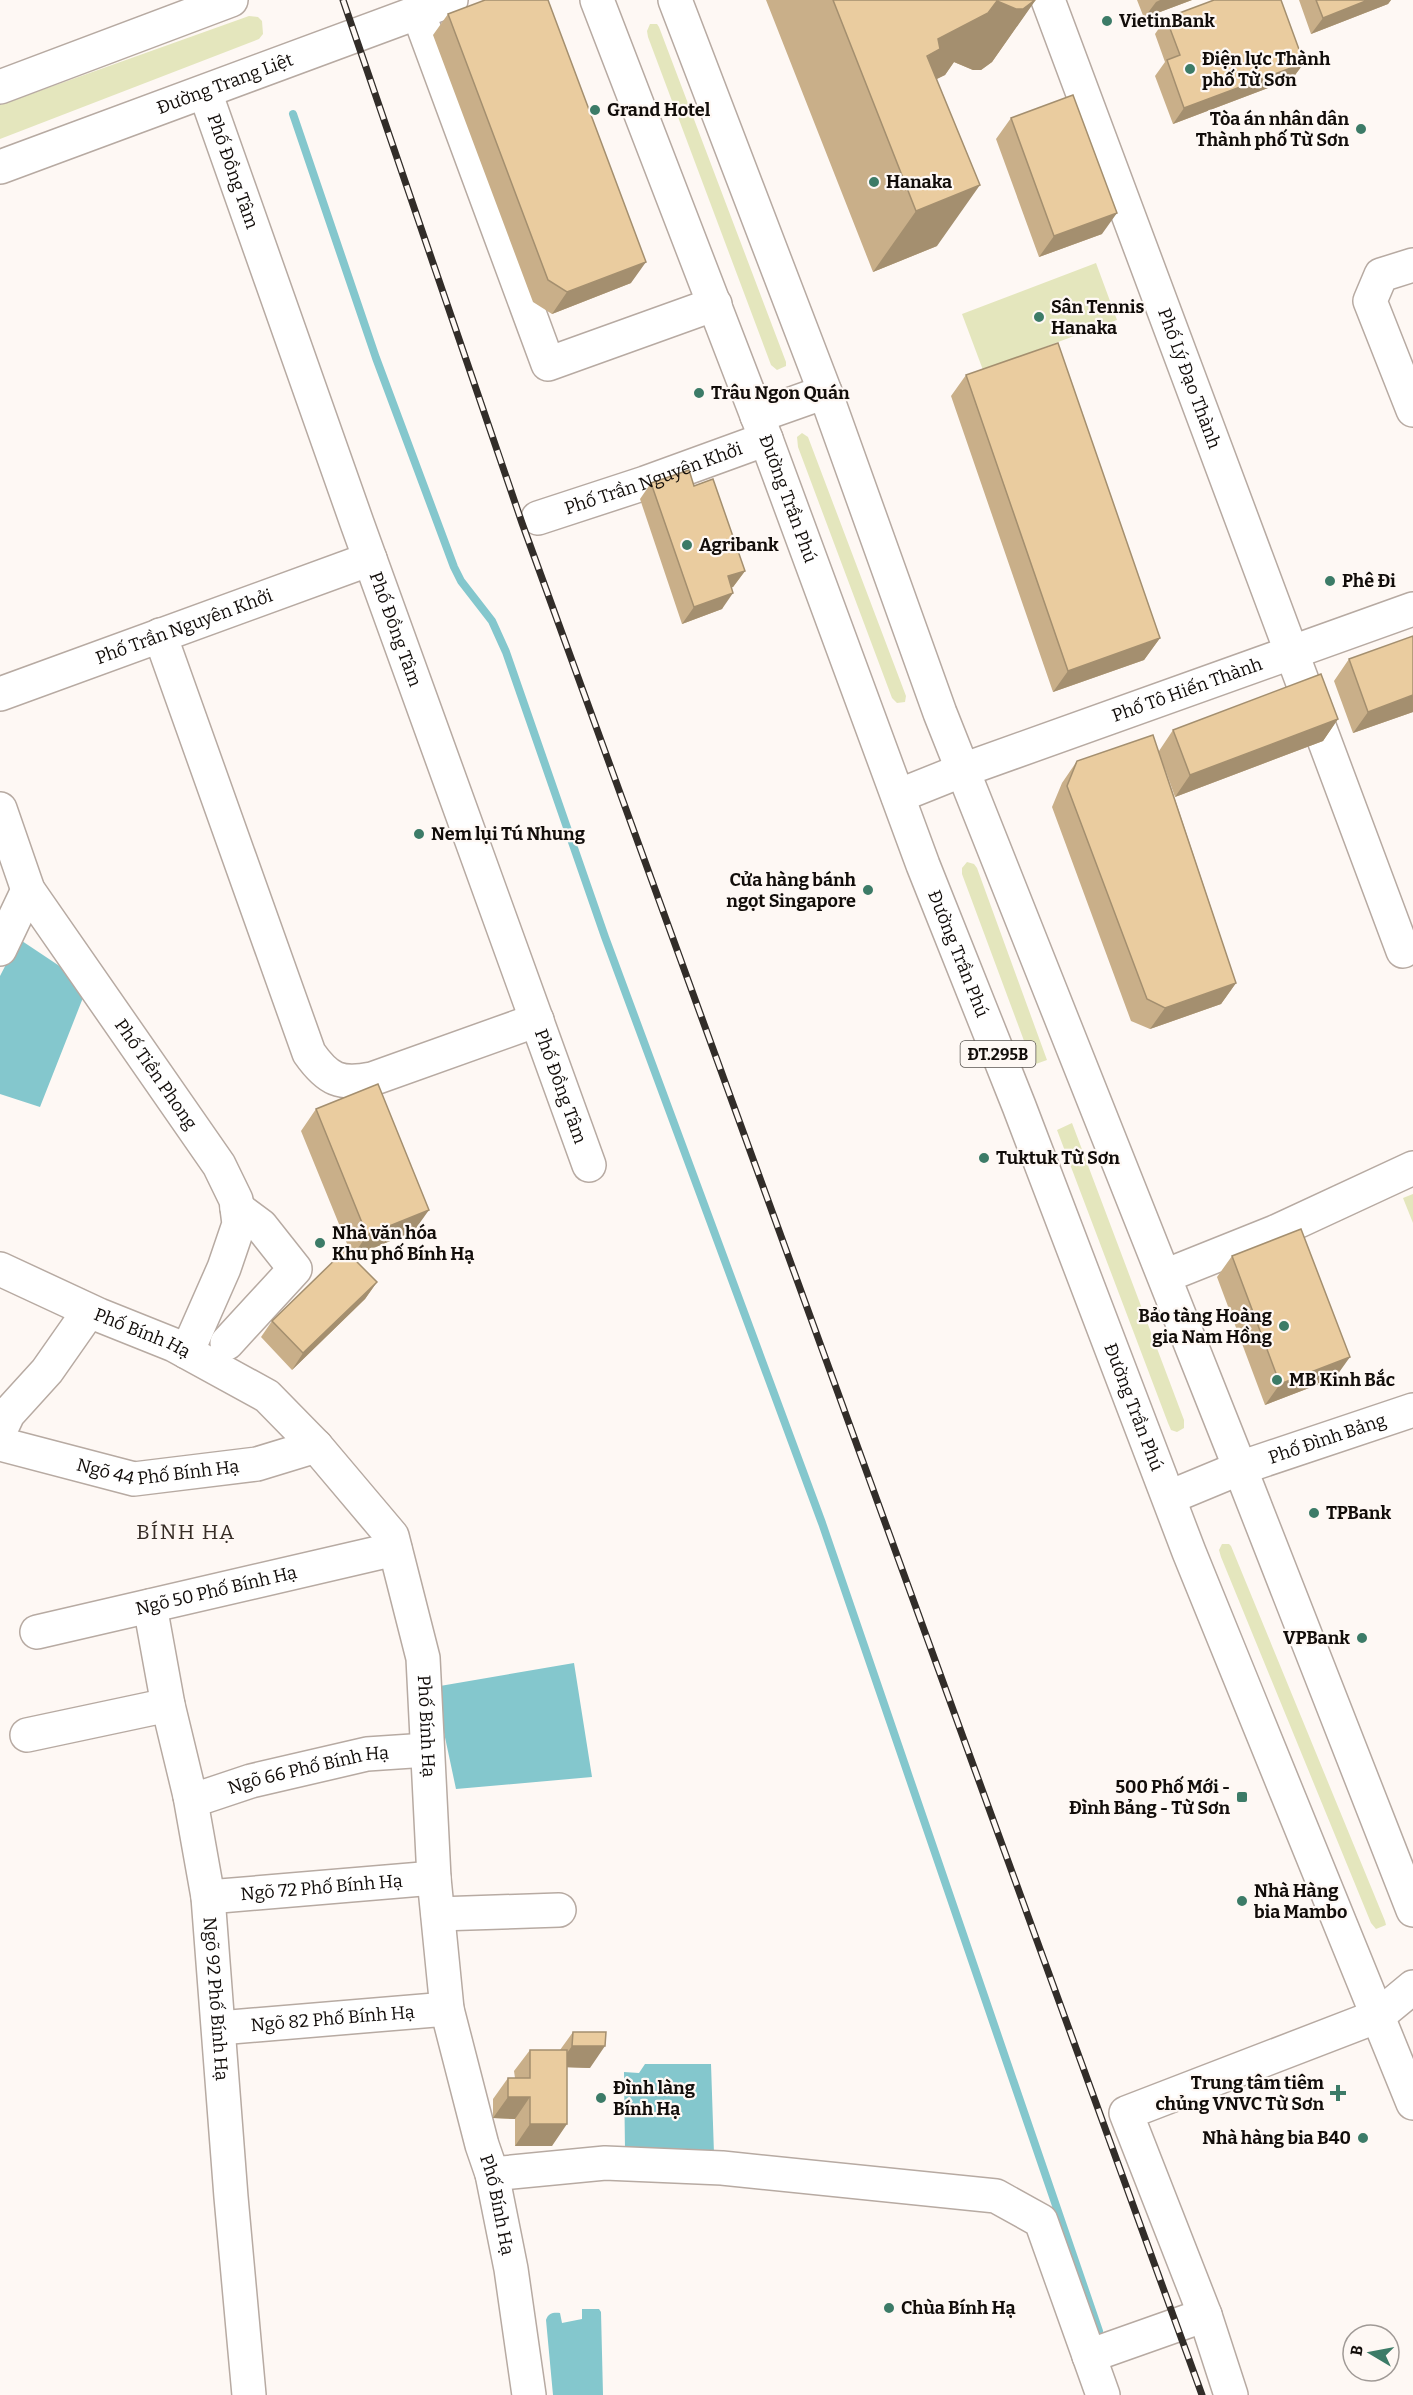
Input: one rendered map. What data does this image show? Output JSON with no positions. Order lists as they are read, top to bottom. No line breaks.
{"streets":{"street":["Đường Trang Liệt","Phố Đồng Tâm","Phố Lý Đạo Thành","Phố Trần Nguyên Khởi","Đường Trần Phú","Phố Tô Hiến Thành","ĐT.295B","Phố Tiền Phong","Phố Bính Hạ","Phố Đình Bảng","Ngõ 44 Phố Bính Hạ","Ngõ 50 Phố Bính Hạ","Ngõ 66 Phố Bính Hạ","Ngõ 72 Phố Bính Hạ","Ngõ 92 Phố Bính Hạ","Ngõ 82 Phố Bính Hạ"]},"crossings":[["Đường Trang Liệt","Phố Đồng Tâm"],["Phố Đồng Tâm","Phố Trần Nguyên Khởi"],["Phố Lý Đạo Thành","Phố Tô Hiến Thành"],["Phố Trần Nguyên Khởi","Đường Trần Phú"],["Đường Trần Phú","Phố Tô Hiến Thành"],["Đường Trần Phú","Phố Đình Bảng"],["Phố Tiền Phong","Phố Bính Hạ"],["Phố Bính Hạ","Ngõ 44 Phố Bính Hạ"],["Phố Bính Hạ","Ngõ 50 Phố Bính Hạ"],["Phố Bính Hạ","Ngõ 66 Phố Bính Hạ"],["Phố Bính Hạ","Ngõ 72 Phố Bính Hạ"],["Phố Bính Hạ","Ngõ 82 Phố Bính Hạ"],["Ngõ 50 Phố Bính Hạ","Ngõ 92 Phố Bính Hạ"],["Ngõ 66 Phố Bính Hạ","Ngõ 92 Phố Bính Hạ"],["Ngõ 72 Phố Bính Hạ","Ngõ 92 Phố Bính Hạ"],["Ngõ 92 Phố Bính Hạ","Ngõ 82 Phố Bính Hạ"]],"districts":["BÍNH HẠ"],"places":{"other":["VietinBank","Điện lực Thành phố Từ Sơn","Grand Hotel","Tòa án nhân dân Thành phố Từ Sơn","Hanaka","Sân Tennis Hanaka","Trâu Ngon Quán","Agribank","Phê Đi","Nem lụi Tú Nhung","Cửa hàng bánh ngọt Singapore","Tuktuk Từ Sơn","Nhà văn hóa Khu phố Bính Hạ","Bảo tàng Hoàng gia Nam Hồng","MB Kinh Bắc","TPBank","VPBank","Nhà Hàng bia Mambo","Đình làng Bính Hạ","Nhà hàng bia B40","Chùa Bính Hạ"],"transit":["500 Phố Mới - Đình Bảng - Từ Sơn"],"health":["Trung tâm tiêm chủng VNVC Từ Sơn"]},"north":"left"}
